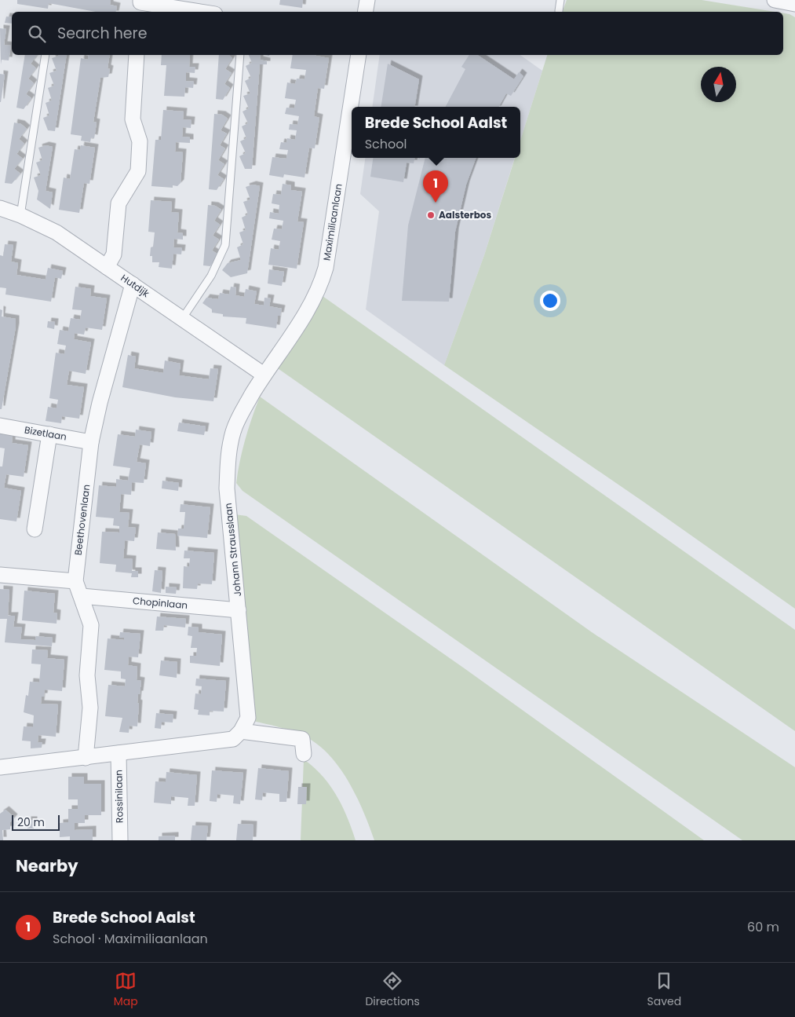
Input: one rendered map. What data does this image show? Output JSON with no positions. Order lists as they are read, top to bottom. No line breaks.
{"streets":{"street":["Maximiliaanlaan","Hutdijk","Bizetlaan","Beethovenlaan","Johann Strausslaan","Chopinlaan","Rossinilaan"]},"crossings":[["Maximiliaanlaan","Hutdijk"],["Maximiliaanlaan","Johann Strausslaan"],["Hutdijk","Beethovenlaan"],["Hutdijk","Johann Strausslaan"],["Bizetlaan","Beethovenlaan"],["Beethovenlaan","Chopinlaan"],["Johann Strausslaan","Chopinlaan"]],"places":["Aalsterbos"],"scale_bar":"20 m","north":"top","page":{"search":"Search here","popup":["Brede School Aalst","School"],"pins":"1","scale":"20 m","heading":"Nearby","list":[{"mark":"1","name":"Brede School Aalst","note":"School · Maximiliaanlaan","value":"60 m"}],"nav":["Map","Directions","Saved"]}}
